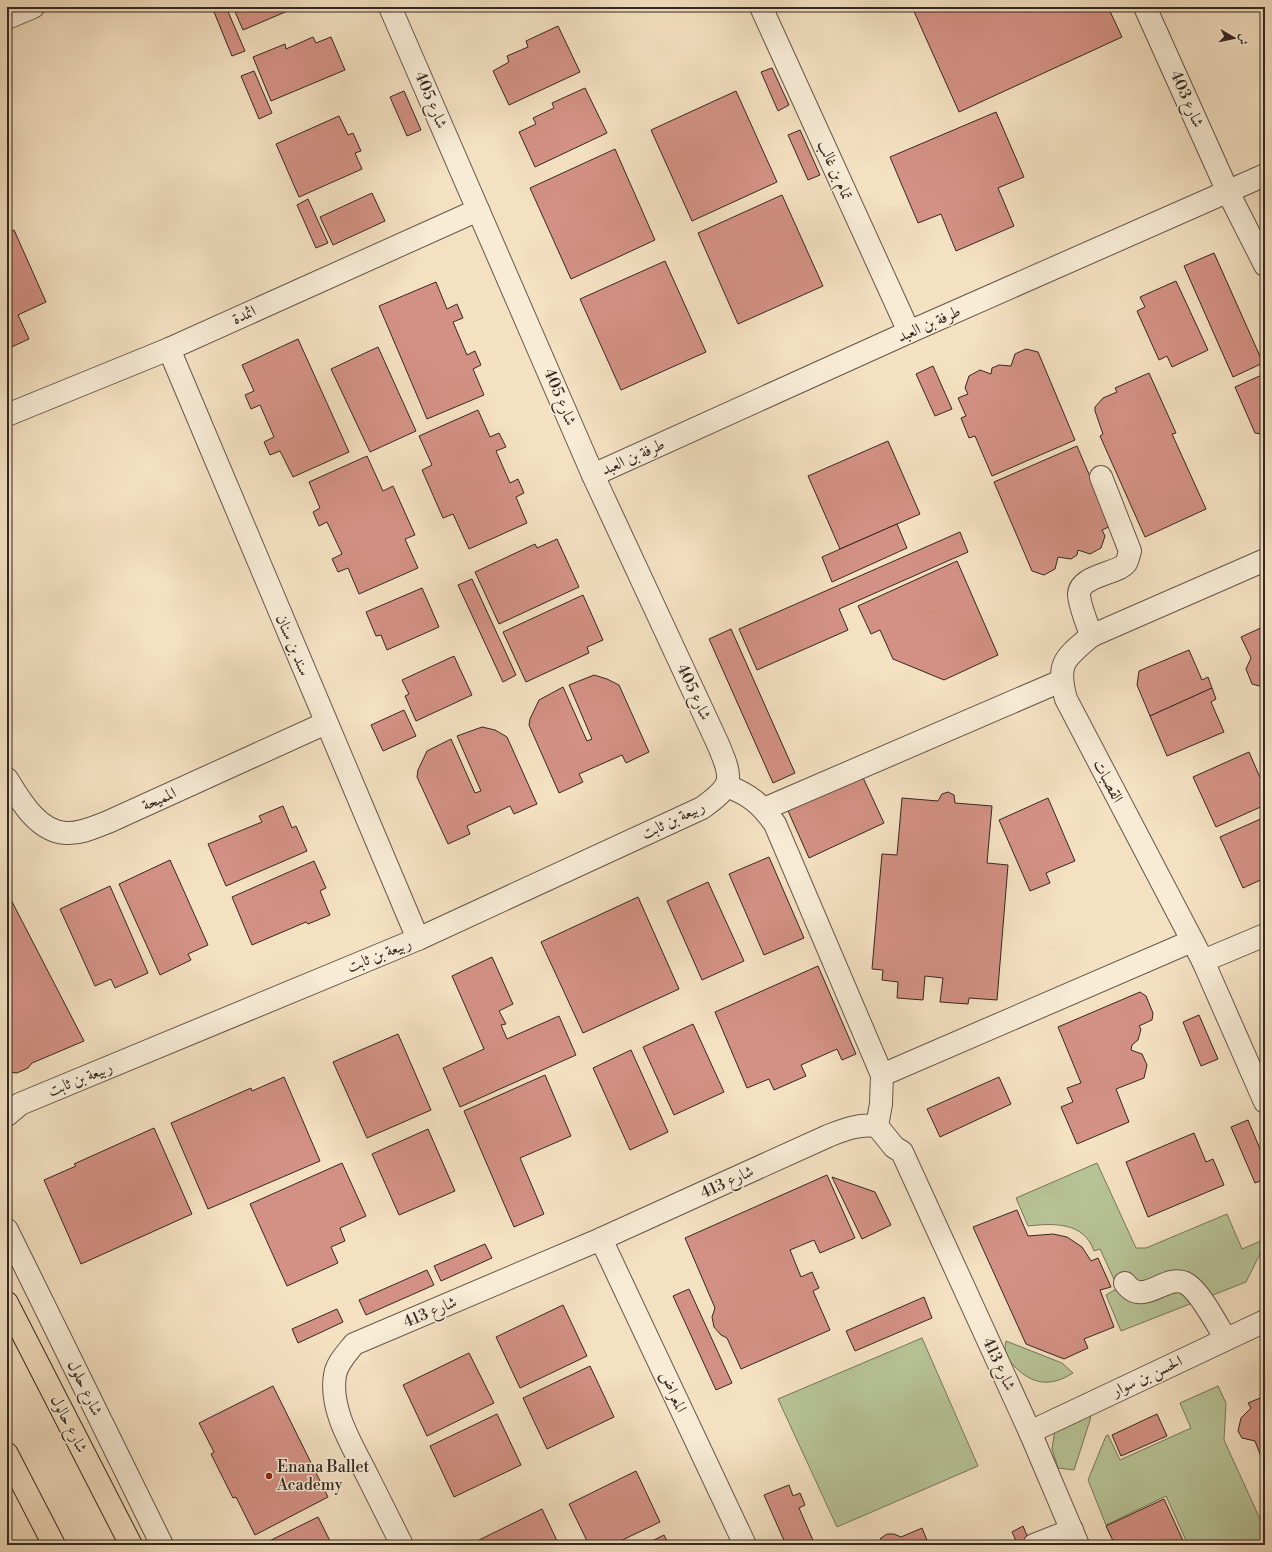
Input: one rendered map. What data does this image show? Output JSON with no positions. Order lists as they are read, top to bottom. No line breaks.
{"streets":{"main road":["شارع حالول"],"street":["شارع 403","شارع 405","تمام بن غالب","اثمدة","طرفة بن العبد","سند بن سنان","القصبات","المميحة","ربيعة بن ثابت","شارع 413","الحسن بن سوار","شارع حلول","المعراض"]},"crossings":[["شارع 403","طرفة بن العبد"],["شارع 405","اثمدة"],["شارع 405","طرفة بن العبد"],["شارع 405","ربيعة بن ثابت"],["تمام بن غالب","طرفة بن العبد"],["اثمدة","سند بن سنان"],["سند بن سنان","المميحة"],["سند بن سنان","ربيعة بن ثابت"],["شارع 413","الحسن بن سوار"],["شارع 413","المعراض"]],"places":["Enana Ballet Academy"],"north":"right"}
